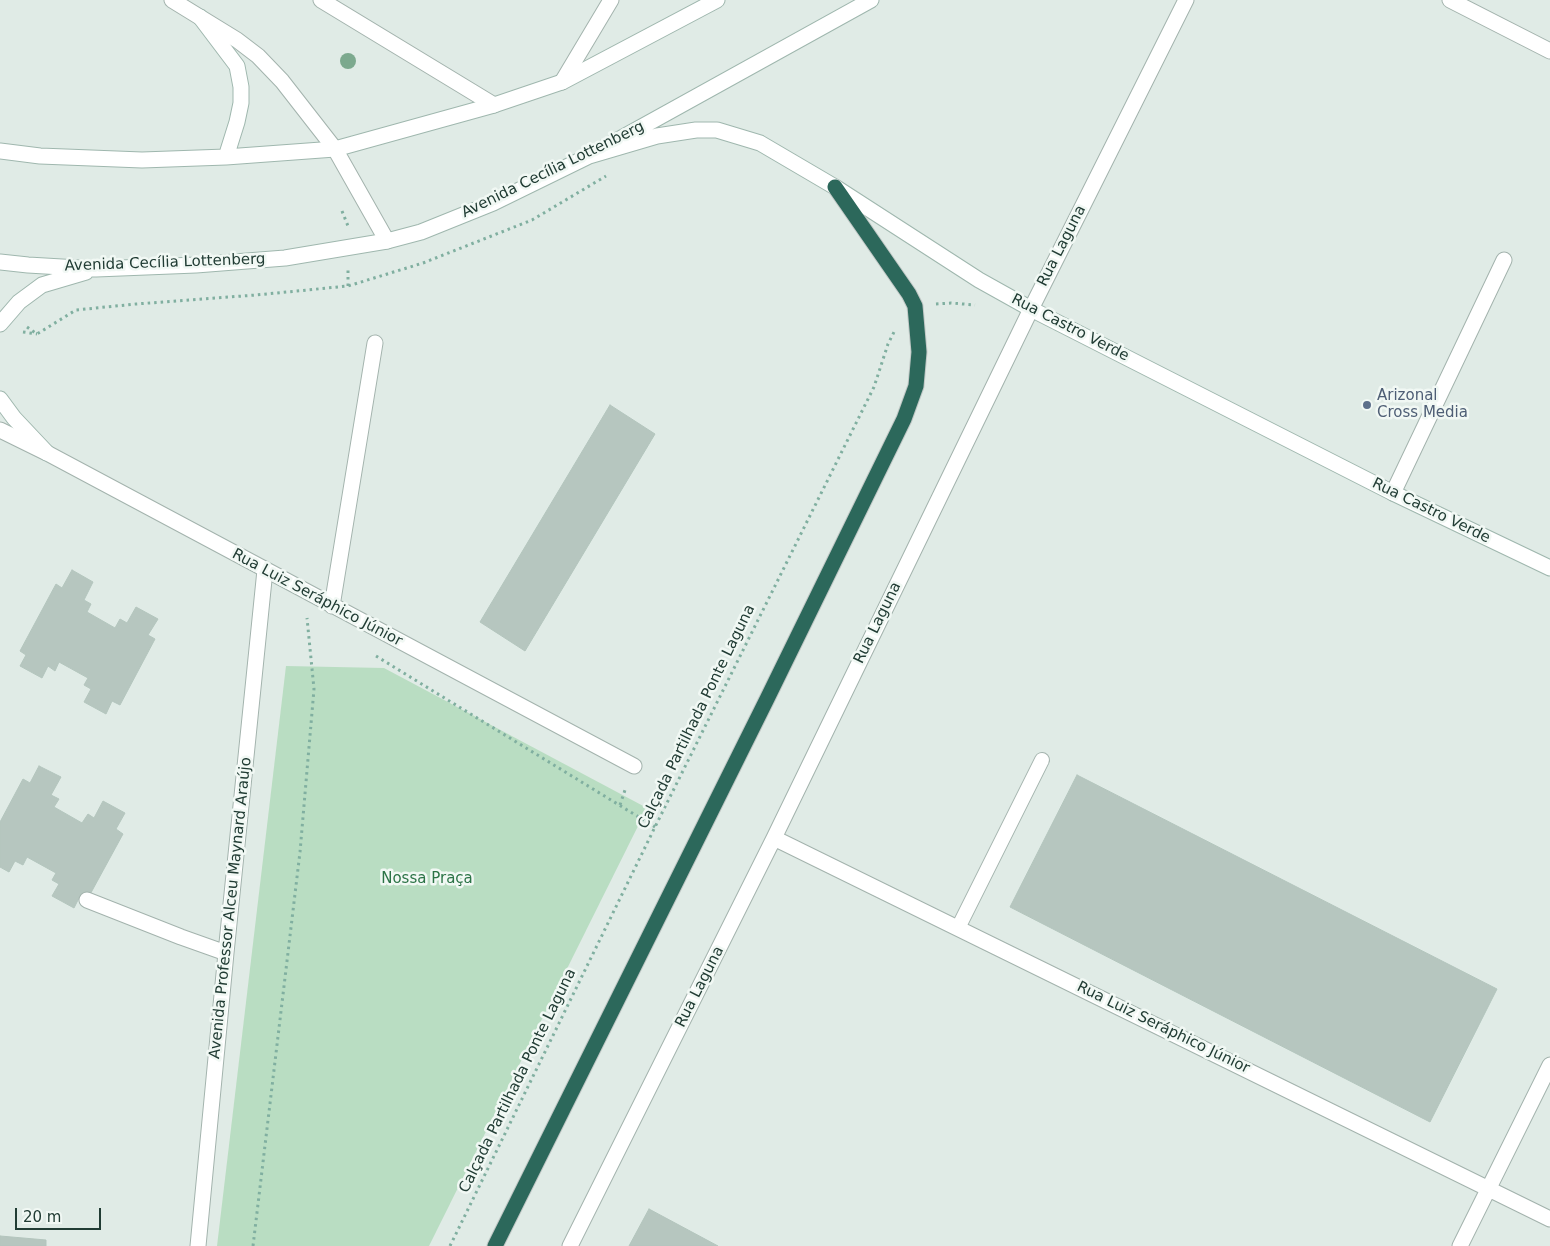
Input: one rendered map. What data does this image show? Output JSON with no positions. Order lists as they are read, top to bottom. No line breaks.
{"streets":{"street":["Avenida Cecília Lottenberg","Rua Laguna","Rua Castro Verde","Rua Luiz Seráphico Júnior","Avenida Professor Alceu Maynard Araújo"],"path":["Calçada Partilhada Ponte Laguna"]},"crossings":[["Avenida Cecília Lottenberg","Rua Castro Verde"],["Rua Laguna","Rua Castro Verde"],["Rua Laguna","Rua Luiz Seráphico Júnior"],["Rua Luiz Seráphico Júnior","Avenida Professor Alceu Maynard Araújo"]],"parks":["Nossa Praça"],"places":["Arizonal Cross Media"],"scale_bar":"20 m"}
